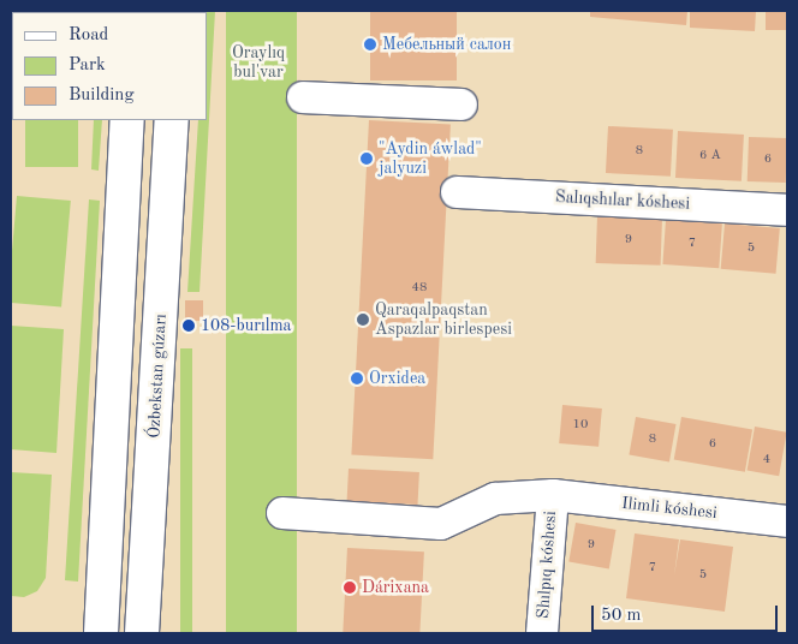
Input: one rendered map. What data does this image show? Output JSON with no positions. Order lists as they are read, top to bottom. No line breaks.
{"streets":{"main road":["Ózbekstan gúzarı"],"street":["Salıqshılar kóshesi","Ilimli kóshesi","Shılpıq kóshesi"]},"crossings":[["Ilimli kóshesi","Shılpıq kóshesi"]],"parks":["Oraylıq bul'var"],"places":["Мебельный салон","\"Aydin áwlad\" jalyuzi","Qaraqalpaqstan Aspazlar birlespesi","108-burılma","Orxidea","Dárixana"],"house_numbers":["8","6 А","6","9","7","5","48","10","8","6","4","9","7","5"],"legend":["Road","Park","Building"],"scale_bar":"50 m"}
